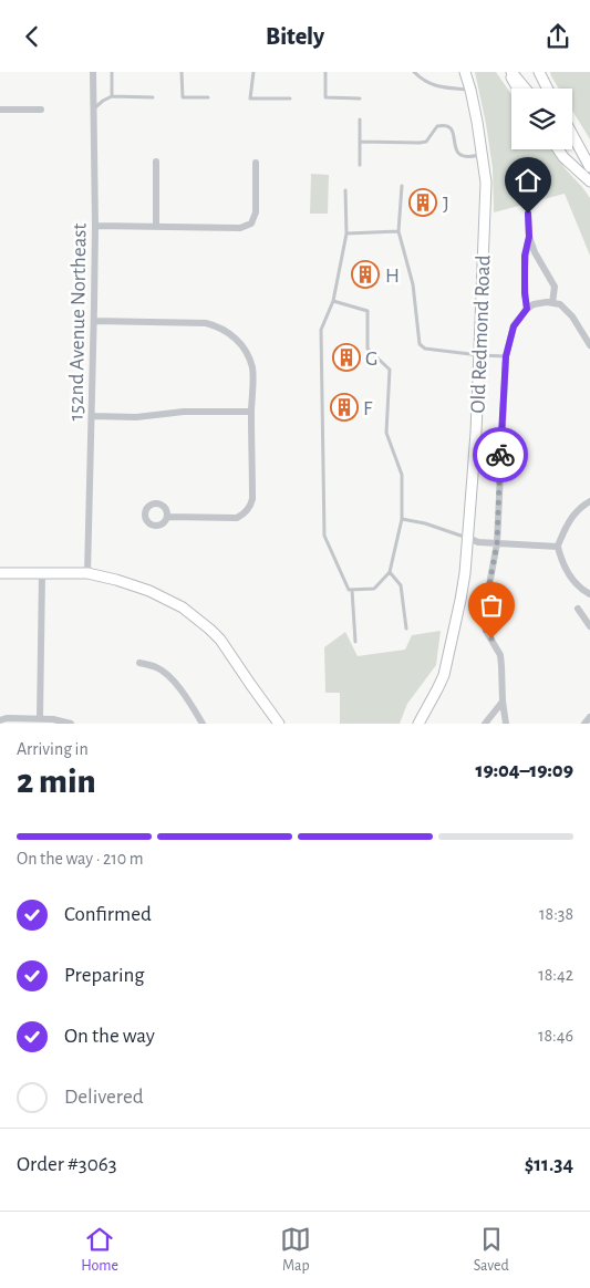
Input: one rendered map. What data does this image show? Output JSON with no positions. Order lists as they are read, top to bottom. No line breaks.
{"streets":{"main road":["Old Redmond Road"],"street":["152nd Avenue Northeast"]},"places":{"building":["J","H","G","F"]},"page":{"header":"Bitely","heading":["2 min","Arriving in","19:04–19:09"],"panel":["Order #3063","$11.34"],"bar":"On the way · 210 m","list":[["Confirmed","18:38"],["Preparing","18:42"],["On the way","18:46"],"Delivered"],"tabs":["Home","Map","Saved"]}}
